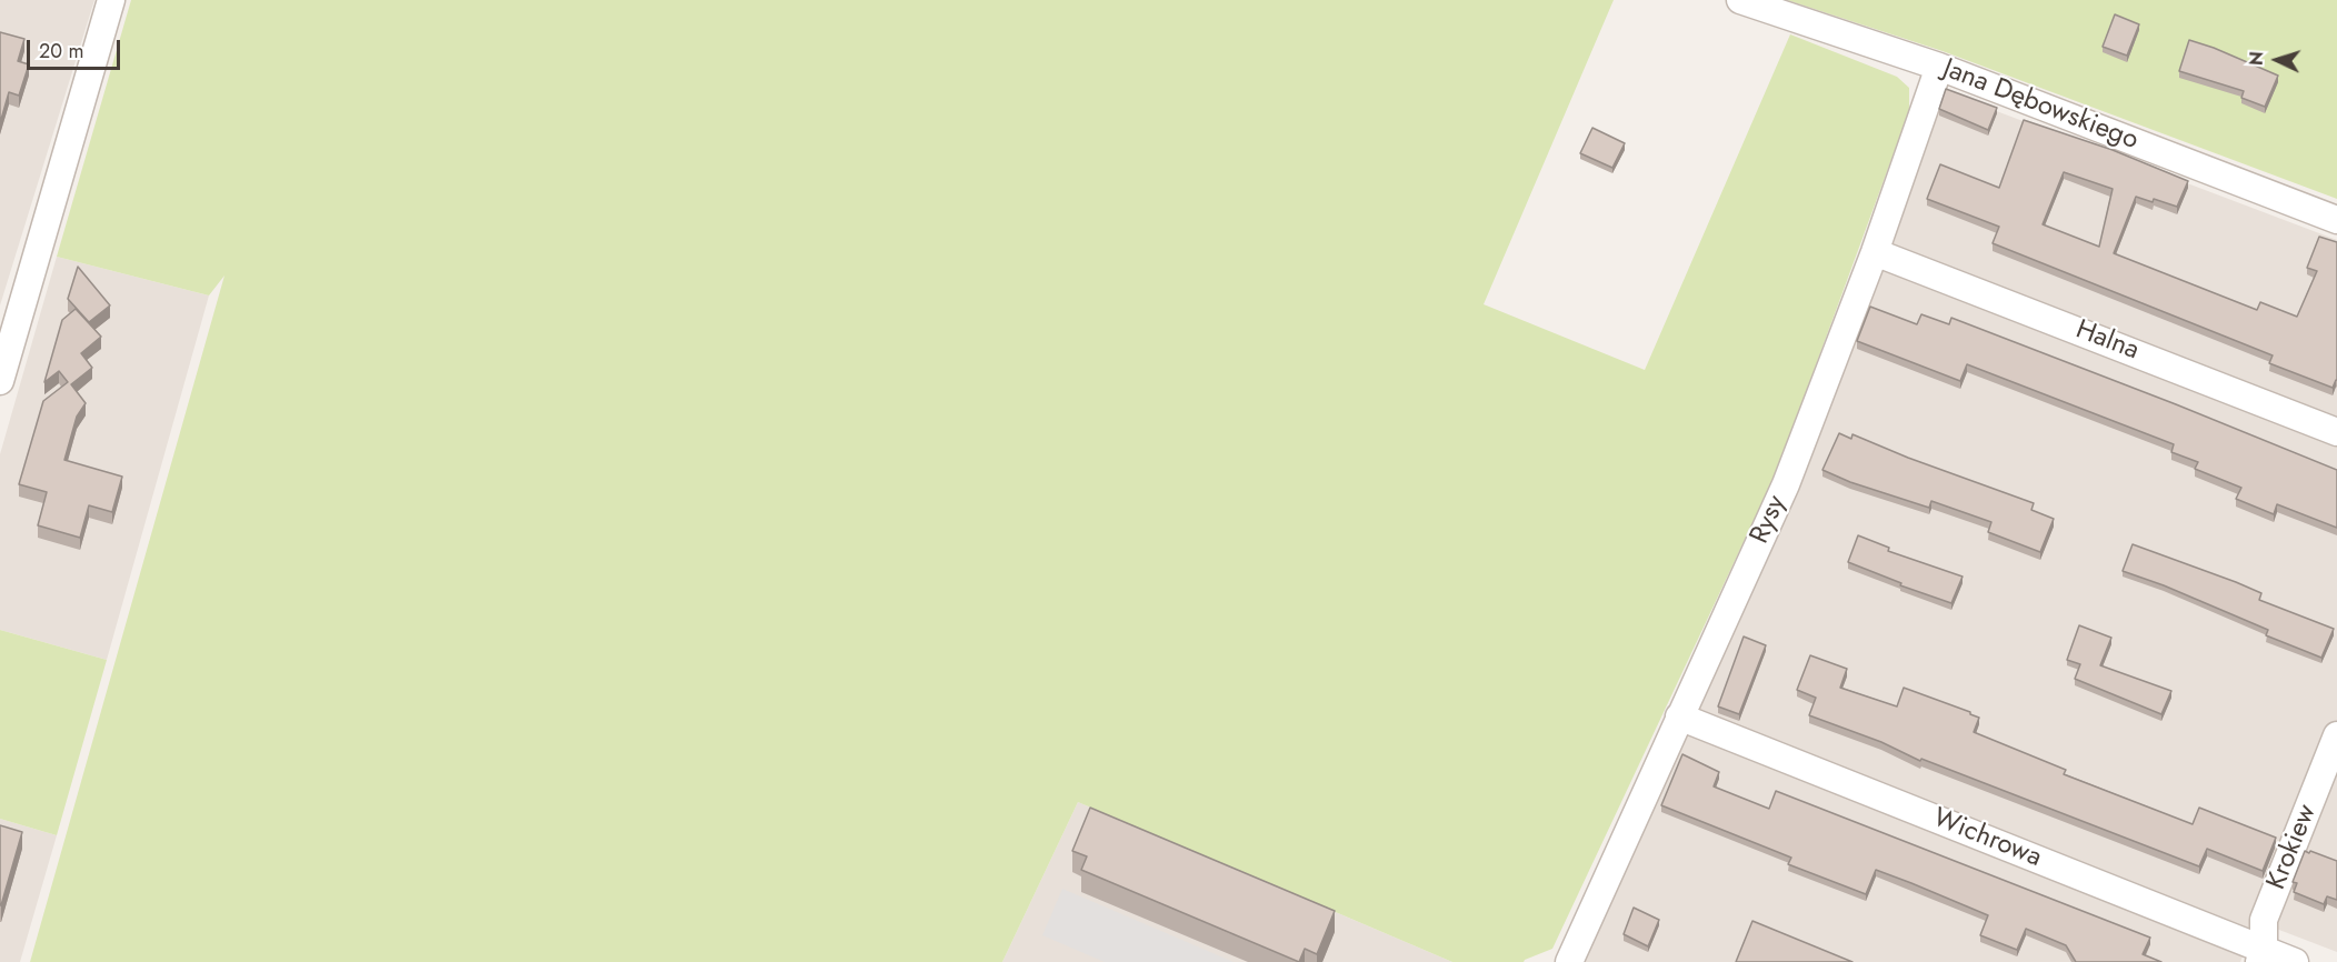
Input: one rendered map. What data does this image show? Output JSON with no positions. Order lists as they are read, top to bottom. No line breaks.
{"streets":{"street":["Jana Dębowskiego","Halna","Rysy","Wichrowa","Krokiew"]},"crossings":[["Jana Dębowskiego","Rysy"],["Halna","Rysy"],["Rysy","Wichrowa"],["Wichrowa","Krokiew"]],"scale_bar":"20 m","north":"left"}
